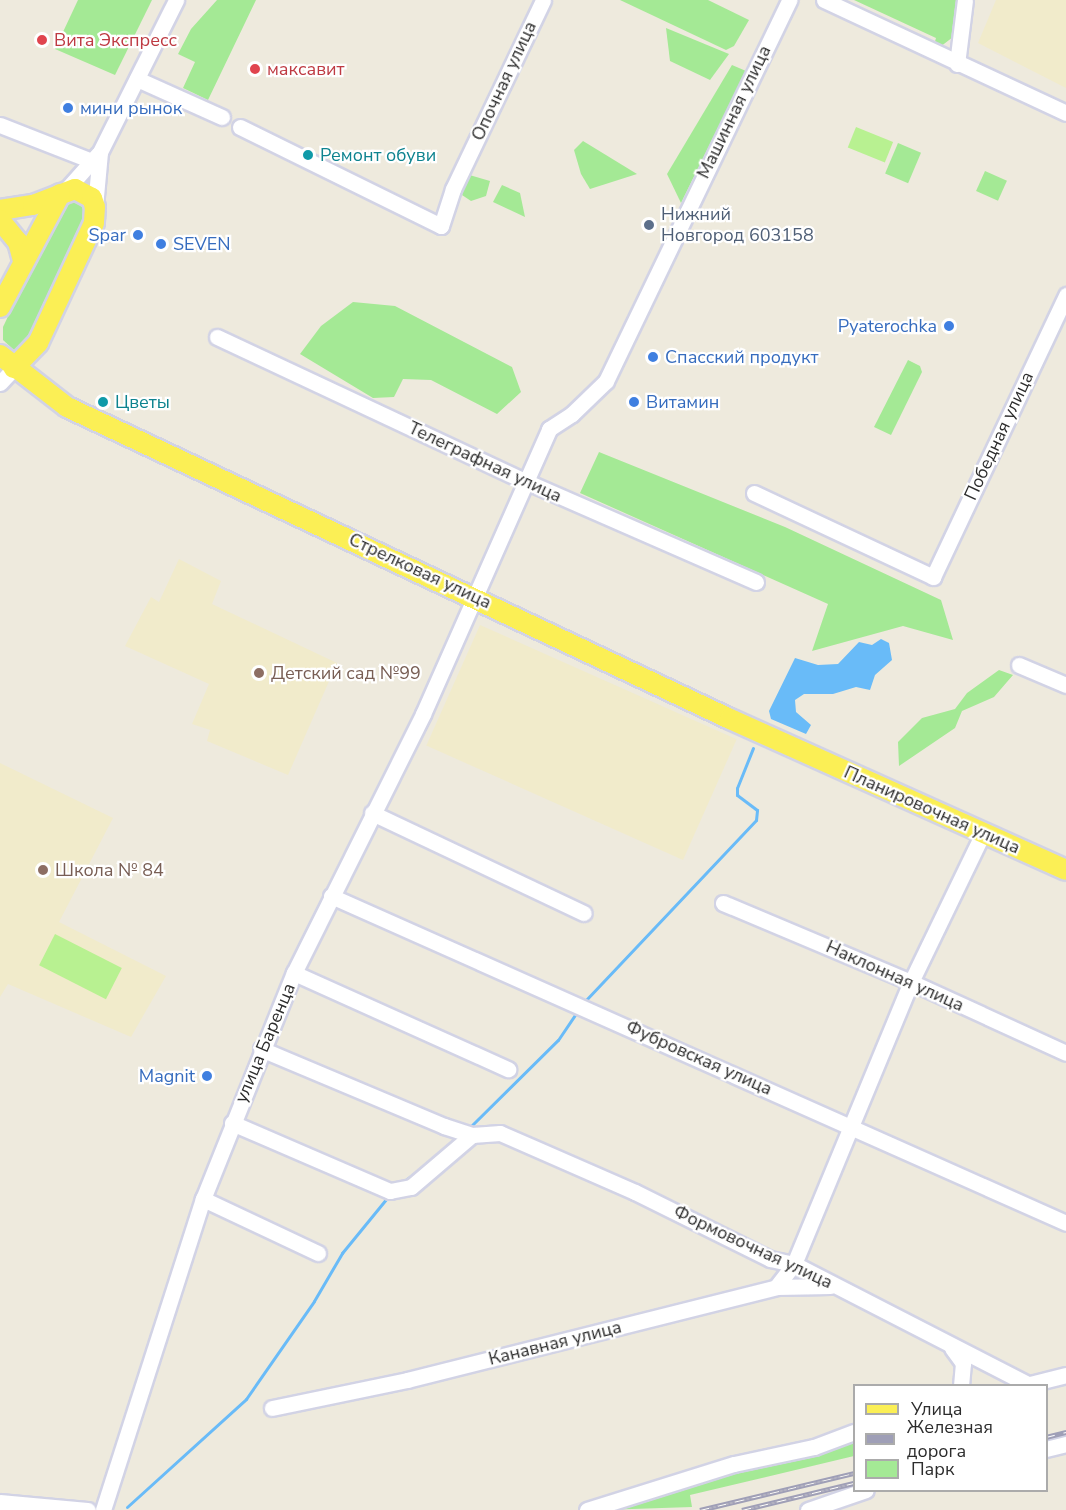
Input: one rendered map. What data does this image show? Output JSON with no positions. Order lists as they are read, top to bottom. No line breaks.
{"streets":{"main road":["Стрелковая улица","Планировочная улица"],"street":["Опочная улица","Машинная улица","Победная улица","Телеграфная улица","Наклонная улица","улица Баренца","Фубровская улица","Формовочная улица","Канавная улица"]},"crossings":[["Машинная улица","Телеграфная улица"],["Машинная улица","Стрелковая улица"],["Машинная улица","улица Баренца"],["Стрелковая улица","Планировочная улица"],["Стрелковая улица","улица Баренца"],["улица Баренца","Фубровская улица"],["улица Баренца","Формовочная улица"],["Формовочная улица","Канавная улица"]],"places":["Вита Экспресс","максавит","мини рынок","Ремонт обуви","Нижний Новгород 603158","Spar","SEVEN","Pyaterochka","Спасский продукт","Цветы","Витамин","Детский сад №99","Школа № 84","Magnit"],"legend":["Улица","Железная дорога","Парк"]}
